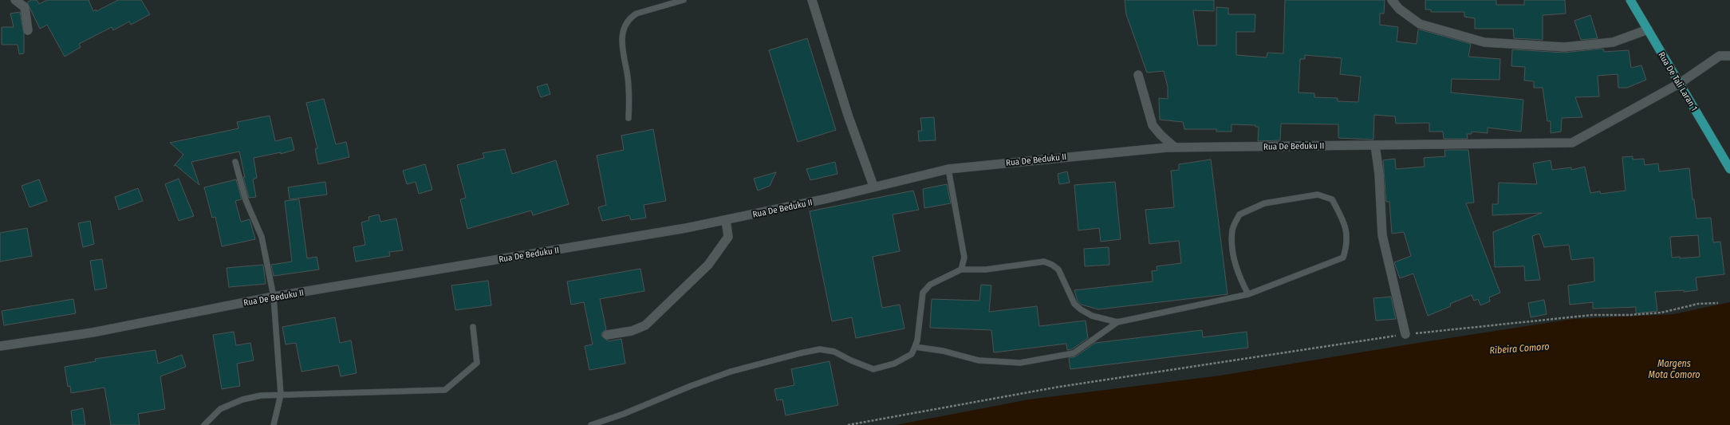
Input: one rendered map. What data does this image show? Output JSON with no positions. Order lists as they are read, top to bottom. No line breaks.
{"streets":{"main road":["Rua De Tali Laran 1"],"street":["Rua De Beduku II"]},"crossings":[["Rua De Tali Laran 1","Rua De Beduku II"]],"water":["Ribeira Comoro","Margens Mota Comoro"]}
